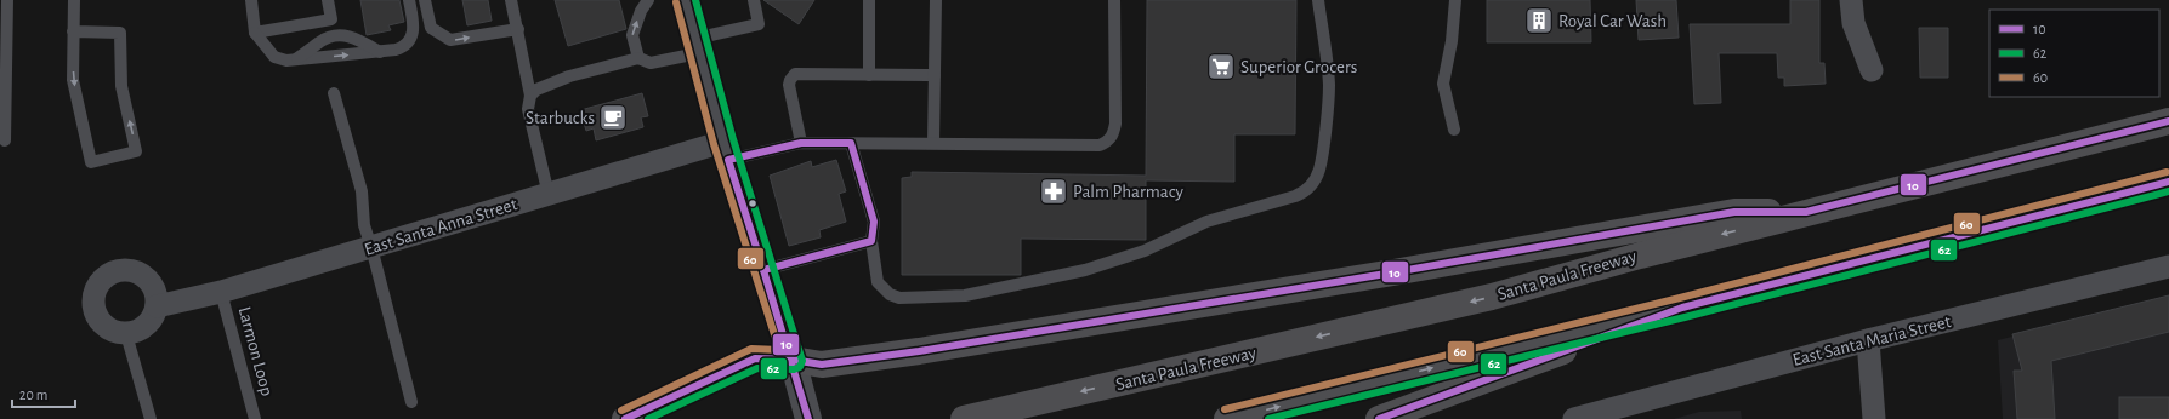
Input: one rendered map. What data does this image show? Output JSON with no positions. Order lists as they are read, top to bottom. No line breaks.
{"streets":{"highway":["Santa Paula Freeway"],"street":["East Santa Anna Street","East Santa Maria Street"],"lane":["Larmon Loop"]},"crossings":[["East Santa Anna Street","Larmon Loop"]],"places":{"building":["Royal Car Wash"],"supermarket":["Superior Grocers"],"cafe":["Starbucks"],"pharmacy":["Palm Pharmacy"]},"lines":["transit line 62","transit line 60","transit line 10"],"legend":["10","62","60"],"scale_bar":"20 m"}
